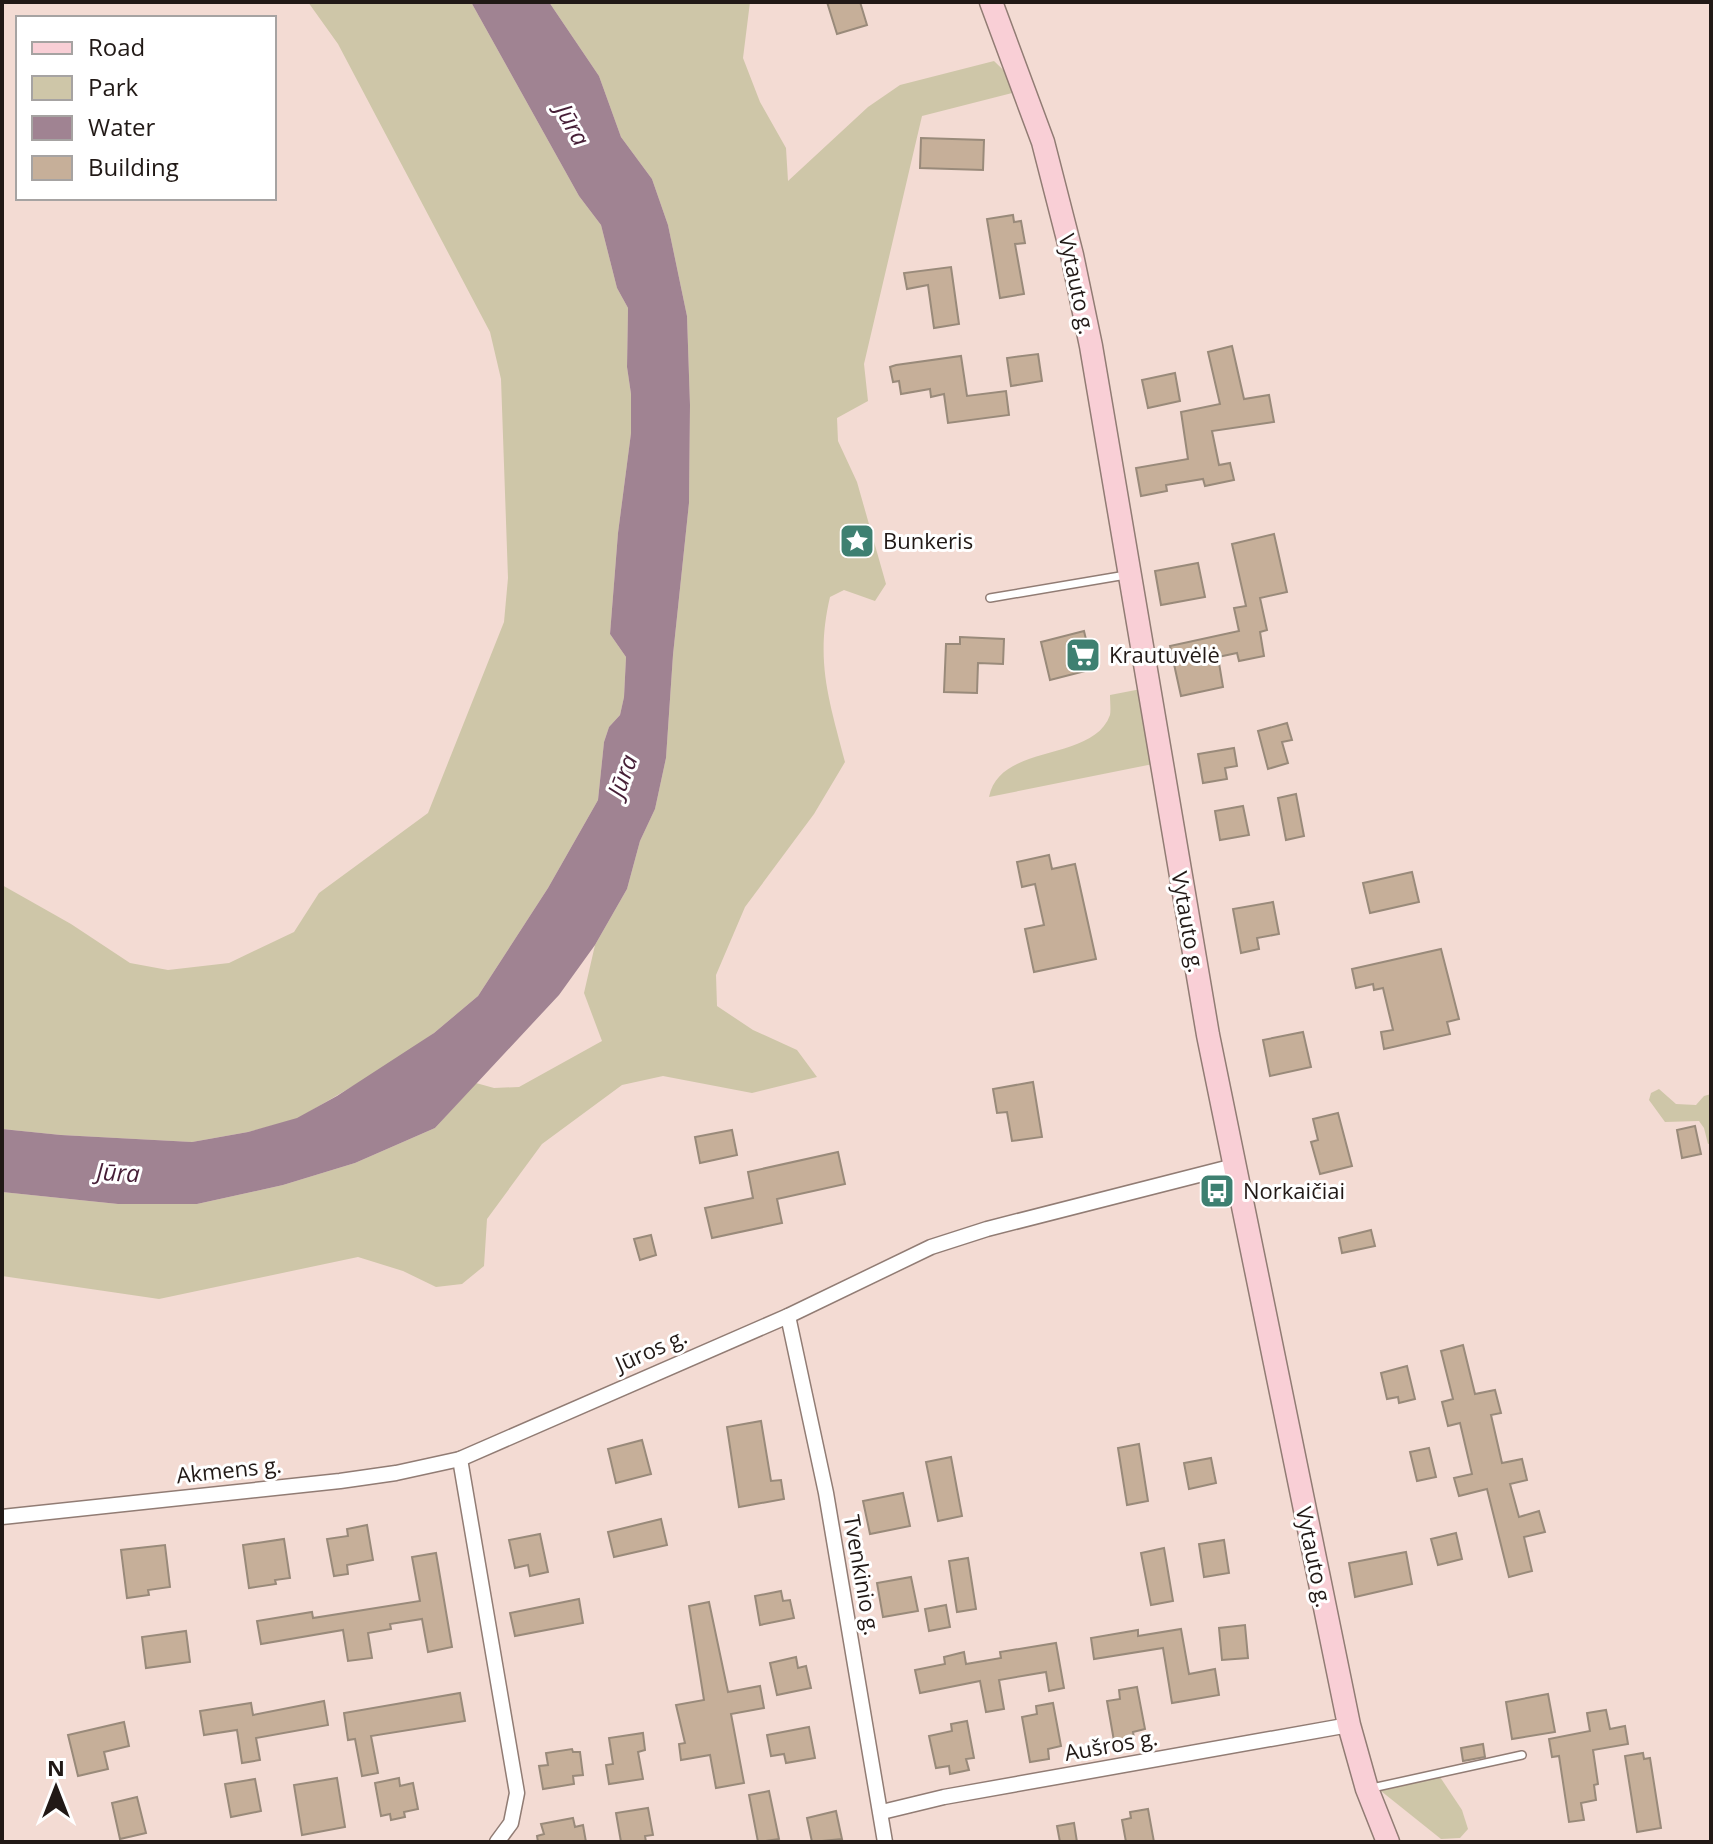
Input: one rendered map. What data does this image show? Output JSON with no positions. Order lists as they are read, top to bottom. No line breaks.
{"streets":{"main road":["Vytauto g."],"street":["Jūros g.","Akmens g.","Tvenkinio g.","Aušros g."]},"crossings":[["Vytauto g.","Jūros g."],["Vytauto g.","Aušros g."],["Jūros g.","Akmens g."],["Jūros g.","Tvenkinio g."],["Tvenkinio g.","Aušros g."]],"water":["Jūra"],"places":{"place":["Bunkeris"],"supermarket":["Krautuvėlė"],"bus stop":["Norkaičiai"]},"legend":["Road","Park","Water","Building"],"north":"top"}
